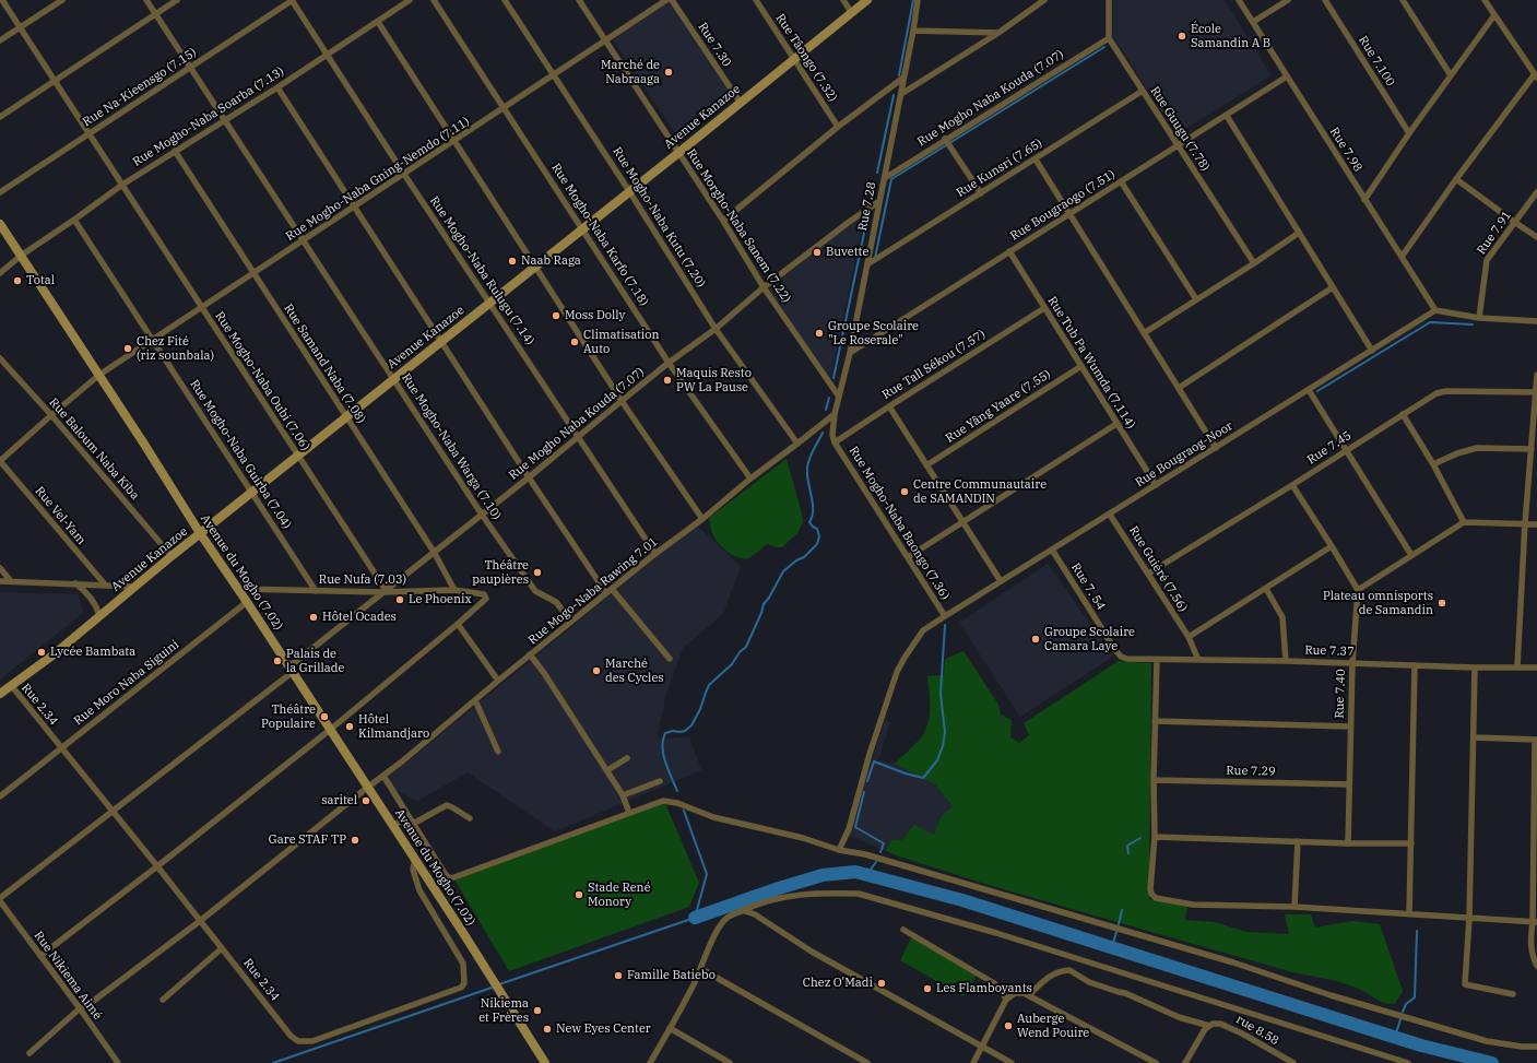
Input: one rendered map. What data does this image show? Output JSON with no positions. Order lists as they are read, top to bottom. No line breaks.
{"streets":{"street":["Rue 7.30","Rue Tâongo (7.32)","Rue 7.100","Rue Na-Kieensgo (7.15)","Rue Mogho Naba Kouda (7.07)","Rue Mogho-Naba Soarba (7.13)","Avenue Kanazoe","Rue Guugu (7.78)","Rue 7.98","Rue Kunsri (7.65)","Rue Mogho-Naba Gning-Nemdo (7.11)","Rue Bougraogo (7.51)","Rue 7.28","Rue Mogho-Naba Kutu (7.20)","Rue Morgho-Naba Sanem (7.22)","Rue 7.91","Rue Mogho-Naba Karfo (7.18)","Rue Mogho-Naba Rulugu (7.14)","Rue Tub Pa Wumda (7.114)","Rue Samand Naba (7.08)","Rue Tall Sékou (7.57)","Rue Mogho-Naba Oubi (7.06)","Rue Yâng Yaare (7.55)","Rue Mogho-Naba Warga (7.10)","Rue 7.45","Rue Baloum Naba Kiba","Rue Mogho-Naba Guirba (7.04)","Rue Bougraog-Noor","Rue Vel-Yam","Rue Mogho-Naba Baongo (7.36)","Rue Guiéré (7.56)","Avenue du Mogho (7.02)","Rue Nufa (7.03)","Rue 7. 54","Rue Mogo-Naba Rawing 7.01","Rue 7.37","Rue Moro Naba Siguini","Rue 7.40","Rue 2.34","Rue 7.29","Rue Nikiema Aimé","rue 8.58"]},"crossings":[["Rue 7.30","Avenue Kanazoe"],["Rue Tâongo (7.32)","Avenue Kanazoe"],["Rue Na-Kieensgo (7.15)","Rue Mogho-Naba Rulugu (7.14)"],["Rue Na-Kieensgo (7.15)","Rue Mogho-Naba Oubi (7.06)"],["Rue Na-Kieensgo (7.15)","Rue Mogho-Naba Warga (7.10)"],["Rue Mogho Naba Kouda (7.07)","Rue Guugu (7.78)"],["Rue Mogho Naba Kouda (7.07)","Rue 7.28"],["Rue Mogho Naba Kouda (7.07)","Rue Mogho-Naba Kutu (7.20)"],["Rue Mogho Naba Kouda (7.07)","Rue Morgho-Naba Sanem (7.22)"],["Rue Mogho Naba Kouda (7.07)","Rue Mogho-Naba Karfo (7.18)"],["Rue Mogho Naba Kouda (7.07)","Rue Mogho-Naba Rulugu (7.14)"],["Rue Mogho Naba Kouda (7.07)","Rue Samand Naba (7.08)"],["Rue Mogho Naba Kouda (7.07)","Rue Mogho-Naba Oubi (7.06)"],["Rue Mogho Naba Kouda (7.07)","Rue Mogho-Naba Warga (7.10)"],["Rue Mogho Naba Kouda (7.07)","Avenue du Mogho (7.02)"],["Rue Mogho Naba Kouda (7.07)","Rue Nufa (7.03)"],["Rue Mogho Naba Kouda (7.07)","Rue 2.34"],["Rue Mogho Naba Kouda (7.07)","Rue Nikiema Aimé"],["Rue Mogho-Naba Soarba (7.13)","Rue Mogho-Naba Rulugu (7.14)"],["Rue Mogho-Naba Soarba (7.13)","Rue Samand Naba (7.08)"],["Rue Mogho-Naba Soarba (7.13)","Rue Mogho-Naba Oubi (7.06)"],["Rue Mogho-Naba Soarba (7.13)","Rue Mogho-Naba Warga (7.10)"],["Rue Mogho-Naba Soarba (7.13)","Rue Mogho-Naba Guirba (7.04)"],["Rue Mogho-Naba Soarba (7.13)","Avenue du Mogho (7.02)"],["Avenue Kanazoe","Rue Mogho-Naba Kutu (7.20)"],["Avenue Kanazoe","Rue Morgho-Naba Sanem (7.22)"],["Avenue Kanazoe","Rue Mogho-Naba Karfo (7.18)"],["Avenue Kanazoe","Rue Mogho-Naba Rulugu (7.14)"],["Avenue Kanazoe","Rue Samand Naba (7.08)"],["Avenue Kanazoe","Rue Mogho-Naba Oubi (7.06)"],["Avenue Kanazoe","Rue Mogho-Naba Warga (7.10)"],["Avenue Kanazoe","Rue Baloum Naba Kiba"],["Avenue Kanazoe","Rue Mogho-Naba Guirba (7.04)"],["Avenue Kanazoe","Avenue du Mogho (7.02)"],["Avenue Kanazoe","Rue 2.34"],["Rue Guugu (7.78)","Rue Kunsri (7.65)"],["Rue Guugu (7.78)","Rue Bougraogo (7.51)"],["Rue 7.98","Rue Bougraogo (7.51)"],["Rue 7.98","Rue Bougraog-Noor"],["Rue Kunsri (7.65)","Rue 7.28"],["Rue Mogho-Naba Gning-Nemdo (7.11)","Rue Mogho-Naba Kutu (7.20)"],["Rue Mogho-Naba Gning-Nemdo (7.11)","Rue Morgho-Naba Sanem (7.22)"],["Rue Mogho-Naba Gning-Nemdo (7.11)","Rue Mogho-Naba Karfo (7.18)"],["Rue Mogho-Naba Gning-Nemdo (7.11)","Rue Mogho-Naba Rulugu (7.14)"],["Rue Mogho-Naba Gning-Nemdo (7.11)","Rue Samand Naba (7.08)"],["Rue Mogho-Naba Gning-Nemdo (7.11)","Rue Mogho-Naba Oubi (7.06)"],["Rue Mogho-Naba Gning-Nemdo (7.11)","Rue Mogho-Naba Warga (7.10)"],["Rue Mogho-Naba Gning-Nemdo (7.11)","Rue Baloum Naba Kiba"],["Rue Mogho-Naba Gning-Nemdo (7.11)","Rue Mogho-Naba Guirba (7.04)"],["Rue Mogho-Naba Gning-Nemdo (7.11)","Rue Vel-Yam"],["Rue Mogho-Naba Gning-Nemdo (7.11)","Avenue du Mogho (7.02)"],["Rue Bougraogo (7.51)","Rue 7.28"],["Rue Bougraogo (7.51)","Rue Tub Pa Wumda (7.114)"],["Rue 7.28","Rue Morgho-Naba Sanem (7.22)"],["Rue 7.28","Rue Tall Sékou (7.57)"],["Rue 7.28","Rue Mogho-Naba Baongo (7.36)"],["Rue 7.28","Rue Mogo-Naba Rawing 7.01"],["Rue Mogho-Naba Kutu (7.20)","Rue Mogo-Naba Rawing 7.01"],["Rue Mogho-Naba Karfo (7.18)","Rue Mogo-Naba Rawing 7.01"],["Rue Mogho-Naba Rulugu (7.14)","Rue Mogo-Naba Rawing 7.01"],["Rue Tub Pa Wumda (7.114)","Rue Tall Sékou (7.57)"],["Rue Tub Pa Wumda (7.114)","Rue Yâng Yaare (7.55)"],["Rue Tub Pa Wumda (7.114)","Rue Bougraog-Noor"],["Rue Samand Naba (7.08)","Rue Nufa (7.03)"],["Rue Tall Sékou (7.57)","Rue Mogho-Naba Baongo (7.36)"],["Rue Mogho-Naba Oubi (7.06)","Rue Nufa (7.03)"],["Rue Mogho-Naba Warga (7.10)","Rue Mogo-Naba Rawing 7.01"],["Rue 7.45","Rue Guiéré (7.56)"],["Rue Mogho-Naba Guirba (7.04)","Rue Nufa (7.03)"],["Rue Bougraog-Noor","Rue Mogho-Naba Baongo (7.36)"],["Rue Bougraog-Noor","Rue Guiéré (7.56)"],["Rue Bougraog-Noor","Rue 7. 54"],["Rue Guiéré (7.56)","Rue 7.37"],["Avenue du Mogho (7.02)","Rue Nufa (7.03)"],["Avenue du Mogho (7.02)","Rue Mogo-Naba Rawing 7.01"],["Avenue du Mogho (7.02)","Rue Moro Naba Siguini"],["Avenue du Mogho (7.02)","Rue 2.34"],["Rue 7. 54","Rue 7.37"],["Rue Mogo-Naba Rawing 7.01","Rue 2.34"],["Rue Mogo-Naba Rawing 7.01","Rue Nikiema Aimé"],["Rue 7.37","Rue 7.40"],["Rue Moro Naba Siguini","Rue 2.34"],["Rue 7.40","Rue 7.29"]],"places":["École Samandin A B","Marché de Nabraaga","Buvette","Naab Raga","Total","Moss Dolly","Groupe Scolaire \"Le Roserale\"","Climatisation Auto","Chez Fité (riz sounbala)","Maquis Resto PW La Pause","Centre Communautaire de SAMANDIN","Théâtre paupières","Le Phoenix","Plateau omnisports de Samandin","Hôtel Ocades","Groupe Scolaire Camara Laye","Lycée Bambata","Palais de la Grillade","Marché des Cycles","Théâtre Populaire","Hôtel Kilmandjaro","saritel","Gare STAF TP","Stade René Monory","Famille Batiebo","Chez O'Madi","Les Flamboyants","Nikiema et Frères","Auberge Wend Pouire","New Eyes Center"]}
